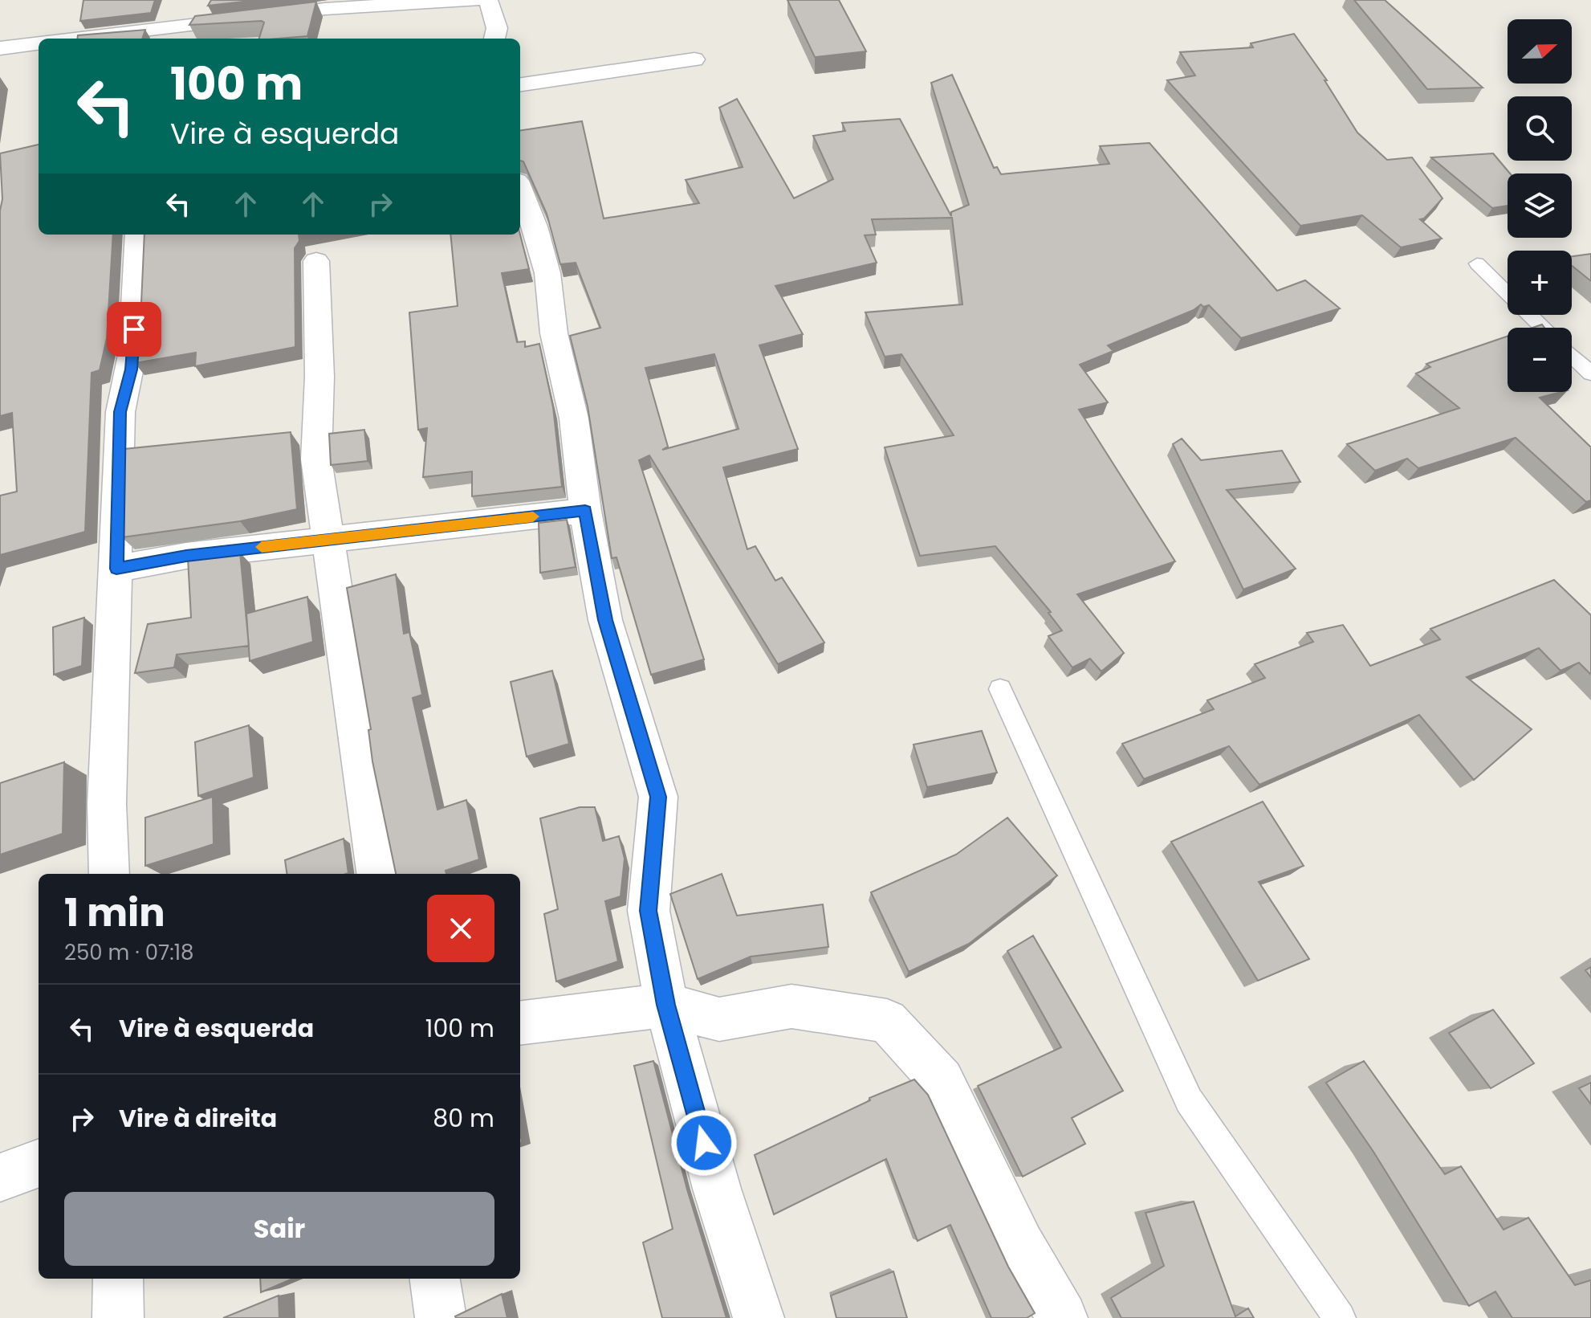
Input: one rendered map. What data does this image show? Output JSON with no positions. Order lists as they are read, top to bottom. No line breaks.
{"north":"right","page":{"map_buttons":["+","−"],"turn":["100 m","Vire à esquerda"],"heading":["1 min","250 m · 07:18"],"list":[{"name":"Vire à esquerda","value":"100 m"},{"name":"Vire à direita","value":"80 m"}],"buttons":"Sair"}}
